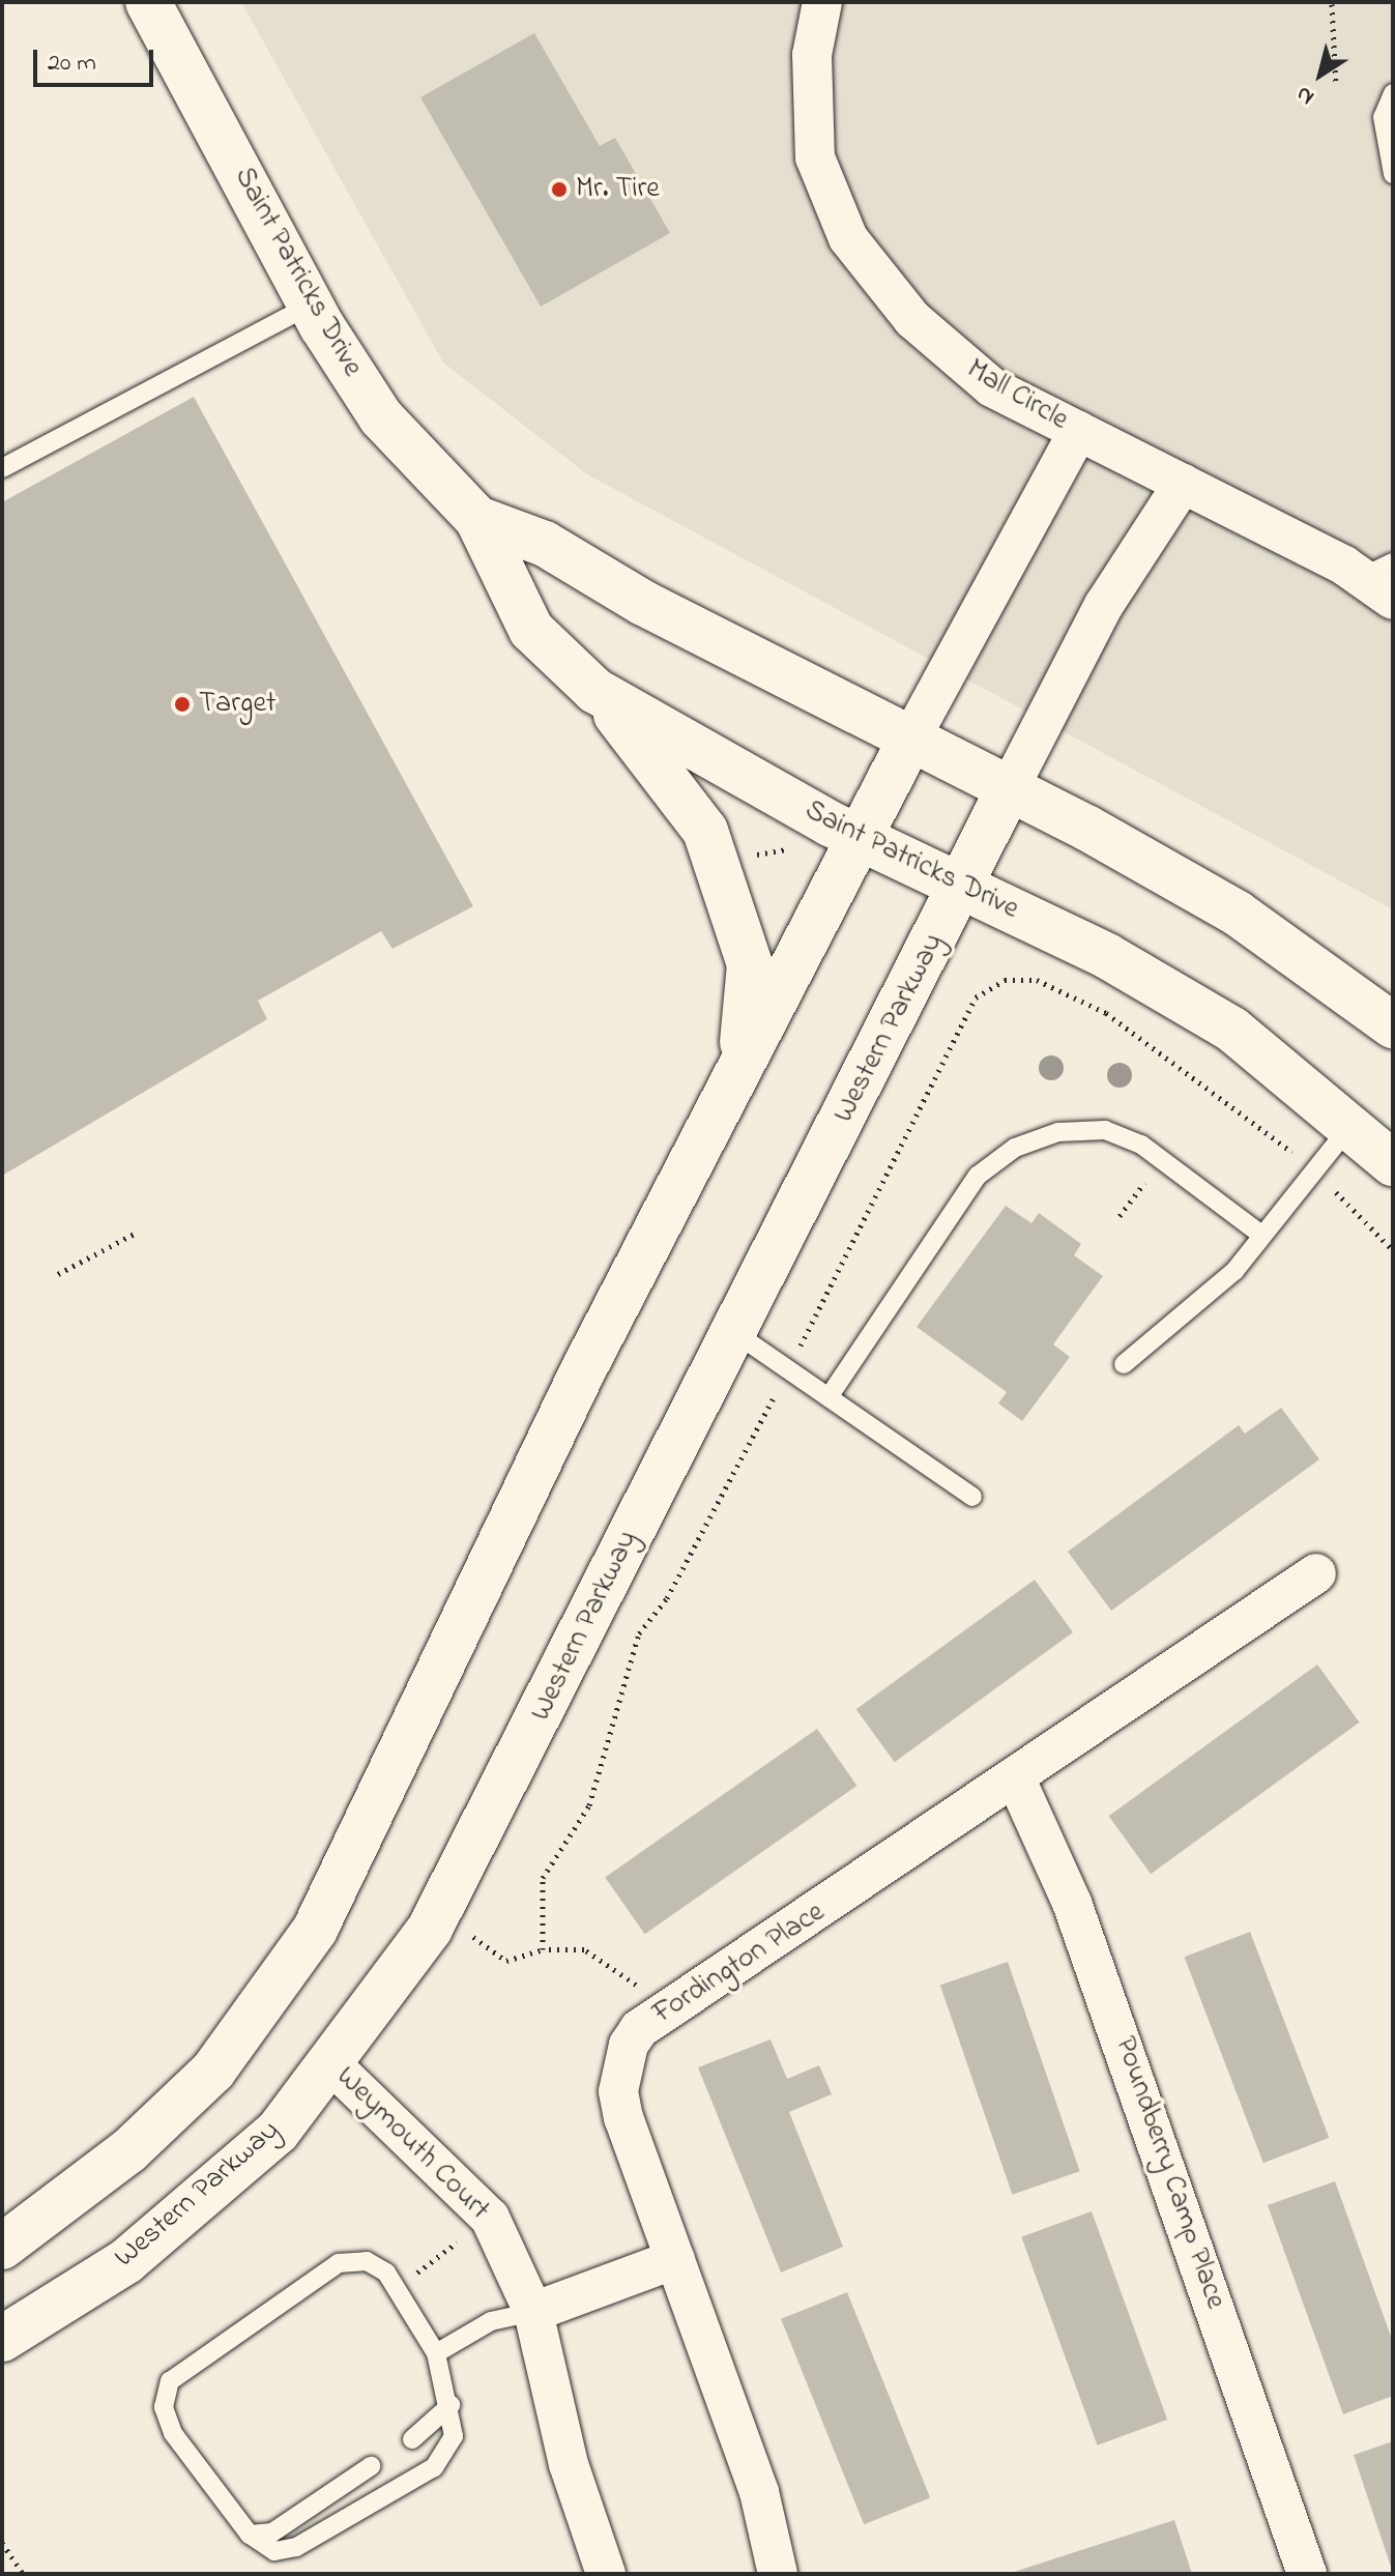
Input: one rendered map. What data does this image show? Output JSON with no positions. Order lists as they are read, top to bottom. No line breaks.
{"streets":{"main road":["Saint Patricks Drive","Western Parkway"],"street":["Mall Circle","Fordington Place","Weymouth Court","Poundberry Camp Place"]},"crossings":[["Saint Patricks Drive","Western Parkway"],["Western Parkway","Weymouth Court"],["Fordington Place","Poundberry Camp Place"]],"places":["Mr. Tire","Target"],"scale_bar":"20 m","north":"bottom left"}
